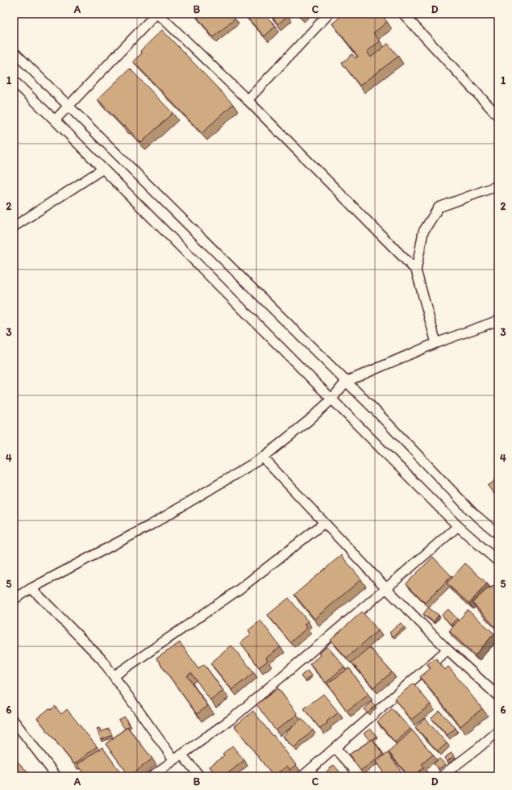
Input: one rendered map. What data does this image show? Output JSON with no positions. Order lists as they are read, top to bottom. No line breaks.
{"grid":{"columns":["A","B","C","D"],"rows":["1","2","3","4","5","6"]}}
